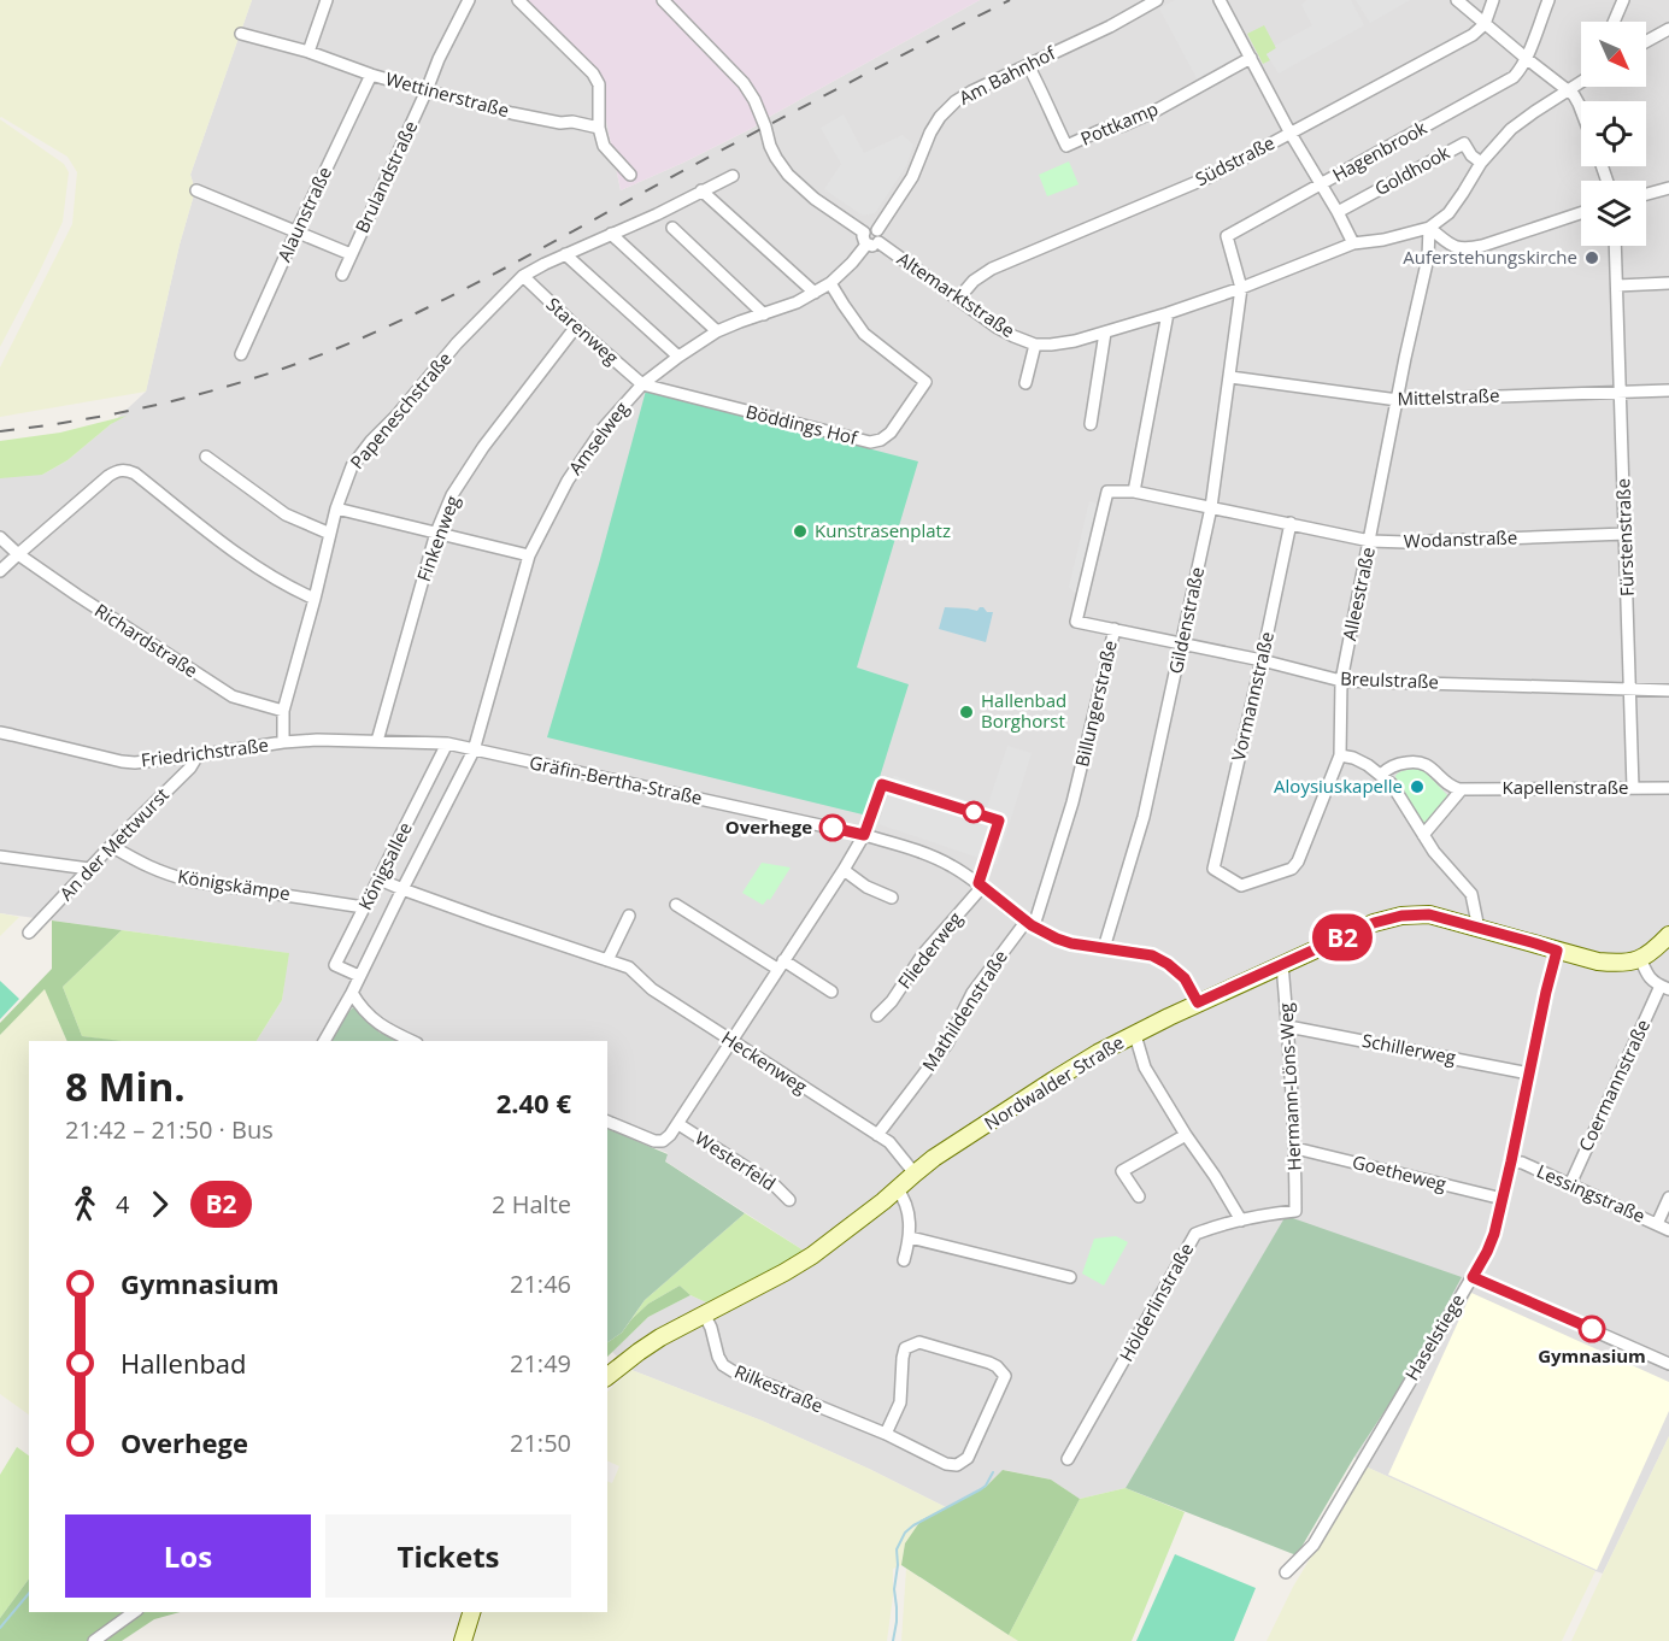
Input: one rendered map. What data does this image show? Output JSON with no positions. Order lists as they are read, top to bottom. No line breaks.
{"streets":{"street":["Am Bahnhof","Wettinerstraße","Pottkamp","Hagenbrook","Südstraße","Goldhook","Brulandstraße","Alaunstraße","Altemarktstraße","Starenweg","Mittelstraße","Papeneschstraße","Böddings Hof","Amselweg","Fürstenstraße","Finkenweg","Wodanstraße","Alleestraße","Gildenstraße","Richardstraße","Breulstraße","Vormannstraße","Billungerstraße","Friedrichstraße","Gräfin-Bertha-Straße","Kapellenstraße","An der Mettwurst","Königsallee","Königskämpe","Fliederweg","Mathildenstraße","Schillerweg","Heckenweg","Nordwalder Straße","Coermannstraße","Hermann-Löns-Weg","Westerfeld","Goetheweg","Lessingstraße","Hölderlinstraße","Haselstiege","Rilkestraße"]},"crossings":[["Am Bahnhof","Pottkamp"],["Am Bahnhof","Altemarktstraße"],["Am Bahnhof","Amselweg"],["Wettinerstraße","Brulandstraße"],["Wettinerstraße","Alaunstraße"],["Hagenbrook","Altemarktstraße"],["Hagenbrook","Gildenstraße"],["Südstraße","Altemarktstraße"],["Goldhook","Altemarktstraße"],["Altemarktstraße","Amselweg"],["Altemarktstraße","Alleestraße"],["Altemarktstraße","Gildenstraße"],["Starenweg","Papeneschstraße"],["Starenweg","Böddings Hof"],["Starenweg","Amselweg"],["Starenweg","Finkenweg"],["Mittelstraße","Fürstenstraße"],["Mittelstraße","Alleestraße"],["Mittelstraße","Gildenstraße"],["Papeneschstraße","Richardstraße"],["Papeneschstraße","Friedrichstraße"],["Papeneschstraße","Gräfin-Bertha-Straße"],["Böddings Hof","Amselweg"],["Amselweg","Gräfin-Bertha-Straße"],["Amselweg","Königsallee"],["Fürstenstraße","Wodanstraße"],["Fürstenstraße","Breulstraße"],["Fürstenstraße","Kapellenstraße"],["Finkenweg","Gräfin-Bertha-Straße"],["Wodanstraße","Alleestraße"],["Wodanstraße","Gildenstraße"],["Wodanstraße","Vormannstraße"],["Alleestraße","Breulstraße"],["Alleestraße","Vormannstraße"],["Gildenstraße","Breulstraße"],["Gildenstraße","Gräfin-Bertha-Straße"],["Breulstraße","Vormannstraße"],["Breulstraße","Billungerstraße"],["Billungerstraße","Gräfin-Bertha-Straße"],["Billungerstraße","Mathildenstraße"],["Friedrichstraße","Gräfin-Bertha-Straße"],["Friedrichstraße","An der Mettwurst"],["Gräfin-Bertha-Straße","Königsallee"],["Gräfin-Bertha-Straße","Fliederweg"],["Gräfin-Bertha-Straße","Mathildenstraße"],["Gräfin-Bertha-Straße","Nordwalder Straße"],["An der Mettwurst","Königskämpe"],["Königsallee","Königskämpe"],["Königsallee","Heckenweg"],["Mathildenstraße","Heckenweg"],["Schillerweg","Hermann-Löns-Weg"],["Schillerweg","Haselstiege"],["Heckenweg","Nordwalder Straße"],["Nordwalder Straße","Hermann-Löns-Weg"],["Nordwalder Straße","Haselstiege"],["Nordwalder Straße","Rilkestraße"],["Coermannstraße","Lessingstraße"],["Hermann-Löns-Weg","Goetheweg"],["Hermann-Löns-Weg","Hölderlinstraße"],["Goetheweg","Haselstiege"],["Lessingstraße","Haselstiege"]],"places":["Auferstehungskirche","Kunstrasenplatz","Hallenbad Borghorst","Aloysiuskapelle","Overhege","Gymnasium"],"lines":["bus line B2"],"north":"bottom right","page":{"on_map":"B2","heading":["8 Min.","21:42 – 21:50 · Bus","2.40 €"],"legs":["4","B2","2 Halte"],"list":[{"name":"Gymnasium","value":"21:46"},{"name":"Hallenbad","value":"21:49"},{"name":"Overhege","value":"21:50"}],"buttons":["Los","Tickets"]}}
